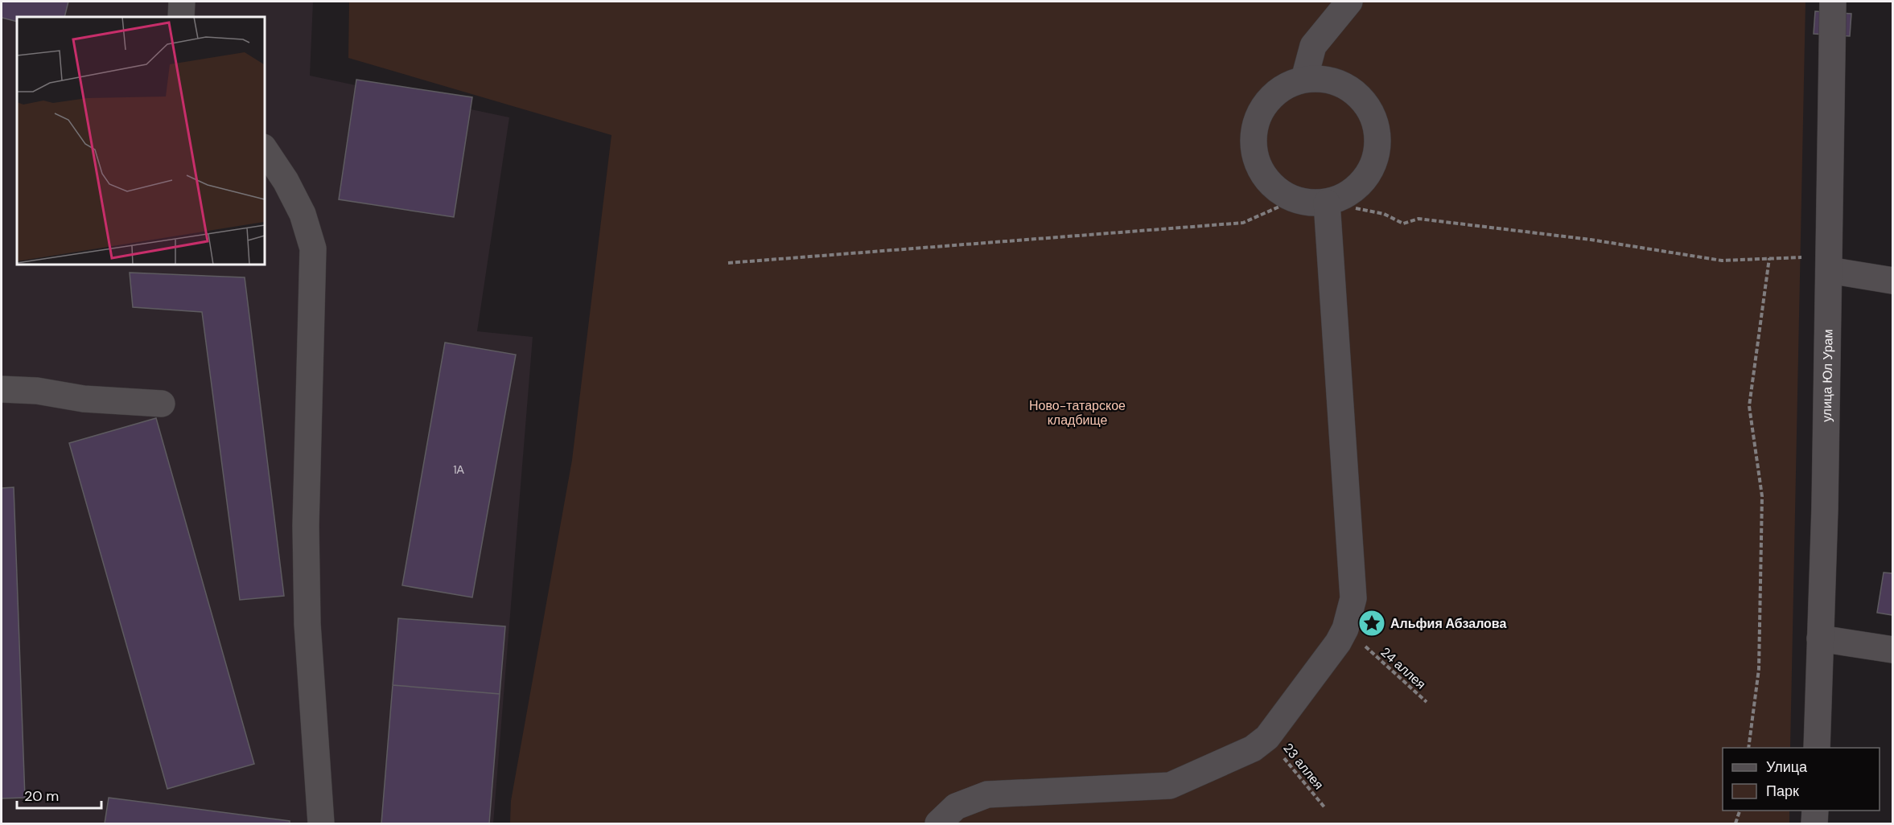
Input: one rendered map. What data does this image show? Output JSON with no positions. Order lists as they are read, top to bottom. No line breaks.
{"streets":{"street":["улица Юл Урам"],"path":["24 аллея","23 аллея"]},"parks":["Ново-татарское кладбище"],"places":{"place":["Альфия Абзалова"]},"house_numbers":["1А"],"legend":["Улица","Парк"],"scale_bar":"20 m"}
